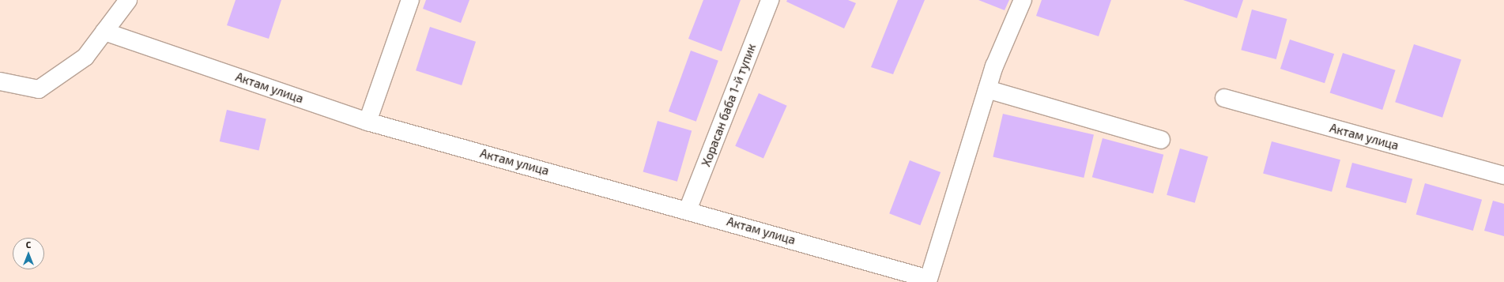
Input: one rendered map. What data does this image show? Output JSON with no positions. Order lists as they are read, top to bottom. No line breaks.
{"streets":{"street":["Актам улица","Хорасан баба 1-й тупик"]},"crossings":[["Актам улица","Хорасан баба 1-й тупик"]],"north":"top"}
